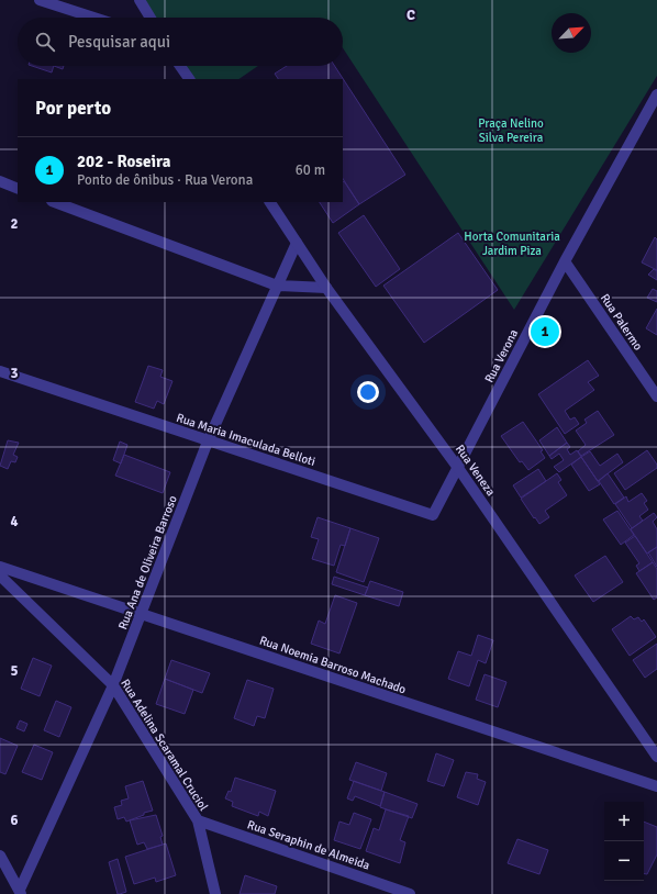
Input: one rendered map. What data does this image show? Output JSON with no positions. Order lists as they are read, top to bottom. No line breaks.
{"streets":{"street":["Rua Palermo","Rua Verona","Rua Maria Imaculada Belloti","Rua Veneza","Rua Ana de Oliveira Barroso","Rua Noemia Barroso Machado","Rua Adelina Scaramal Cruciol","Rua Seraphin de Almeida"]},"crossings":[["Rua Palermo","Rua Verona"],["Rua Verona","Rua Maria Imaculada Belloti"],["Rua Verona","Rua Veneza"],["Rua Maria Imaculada Belloti","Rua Veneza"],["Rua Maria Imaculada Belloti","Rua Ana de Oliveira Barroso"],["Rua Veneza","Rua Ana de Oliveira Barroso"],["Rua Ana de Oliveira Barroso","Rua Noemia Barroso Machado"],["Rua Ana de Oliveira Barroso","Rua Adelina Scaramal Cruciol"],["Rua Adelina Scaramal Cruciol","Rua Seraphin de Almeida"]],"parks":["Praça Nelino Silva Pereira","Horta Comunitaria Jardim Piza"],"north":"top right","page":{"search":"Pesquisar aqui","heading":"Por perto","list":[{"mark":"1","name":"202 - Roseira","note":"Ponto de ônibus · Rua Verona","value":"60 m"}],"pins":"1","map_buttons":["+","−"]},"grid":{"columns":["C"],"rows":["2","3","4","5","6"]}}
